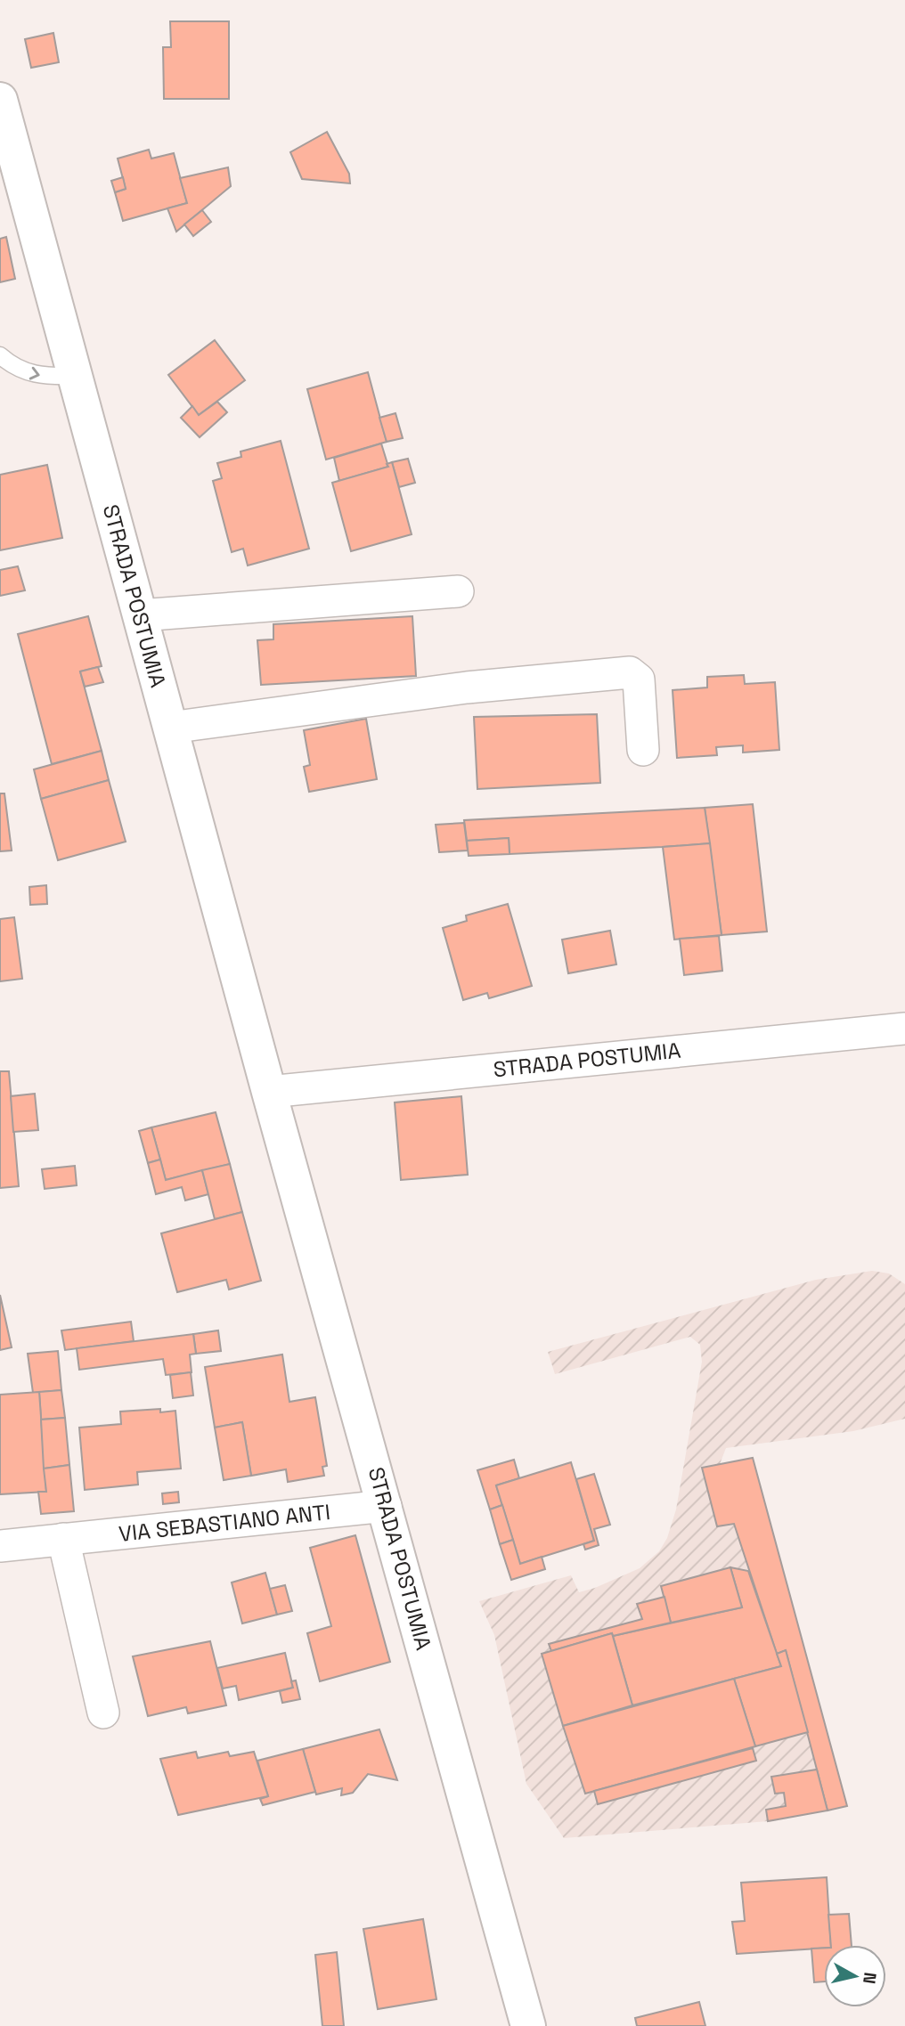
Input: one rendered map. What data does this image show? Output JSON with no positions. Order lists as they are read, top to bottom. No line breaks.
{"streets":{"main road":["STRADA POSTUMIA"],"street":["VIA SEBASTIANO ANTI"]},"crossings":[["STRADA POSTUMIA","VIA SEBASTIANO ANTI"]],"north":"right"}
